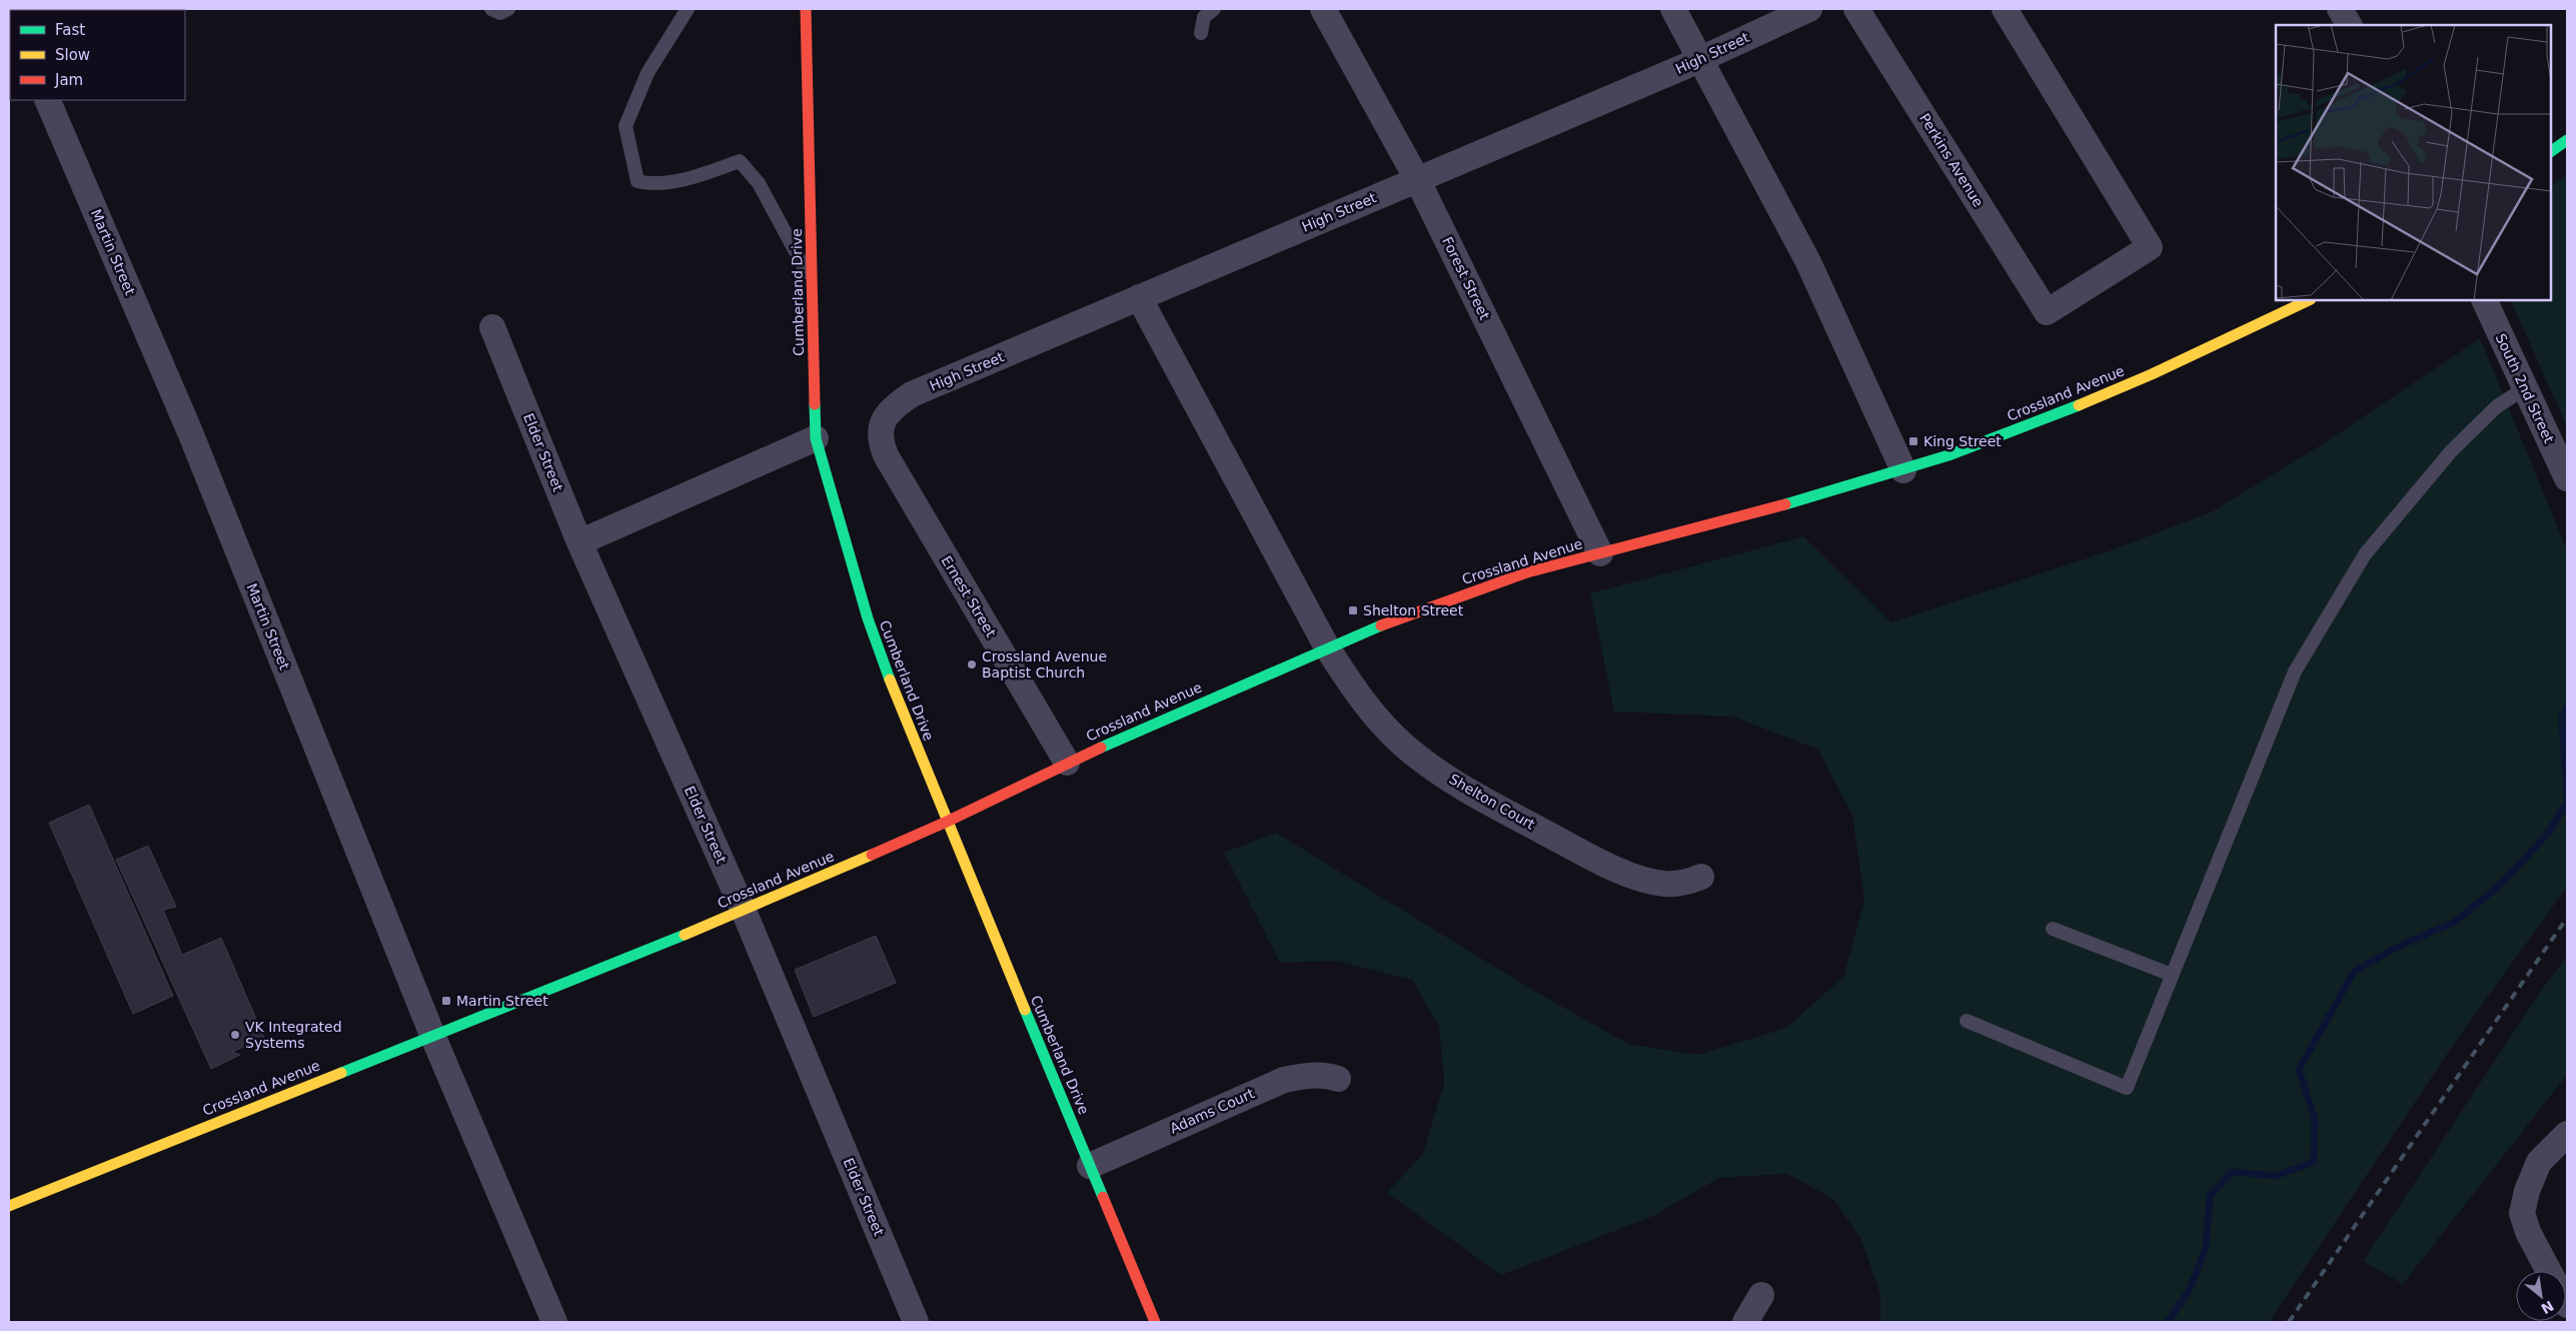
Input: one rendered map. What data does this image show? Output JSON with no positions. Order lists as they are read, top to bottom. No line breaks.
{"streets":{"main road":["Cumberland Drive","Crossland Avenue"],"street":["High Street","Perkins Avenue","Martin Street","Forest Street","South 2nd Street","Elder Street","Ernest Street","Shelton Court","Adams Court"]},"crossings":[["High Street","Forest Street"],["High Street","Ernest Street"],["Martin Street","Crossland Avenue"],["Forest Street","Crossland Avenue"],["Cumberland Drive","Crossland Avenue"],["Cumberland Drive","Adams Court"],["Crossland Avenue","Elder Street"],["Crossland Avenue","Ernest Street"],["Crossland Avenue","Shelton Court"]],"places":{"transit":["King Street","Shelton Street","Martin Street"],"other":["Crossland Avenue Baptist Church","VK Integrated Systems"]},"legend":["Fast","Slow","Jam"],"north":"bottom right"}
